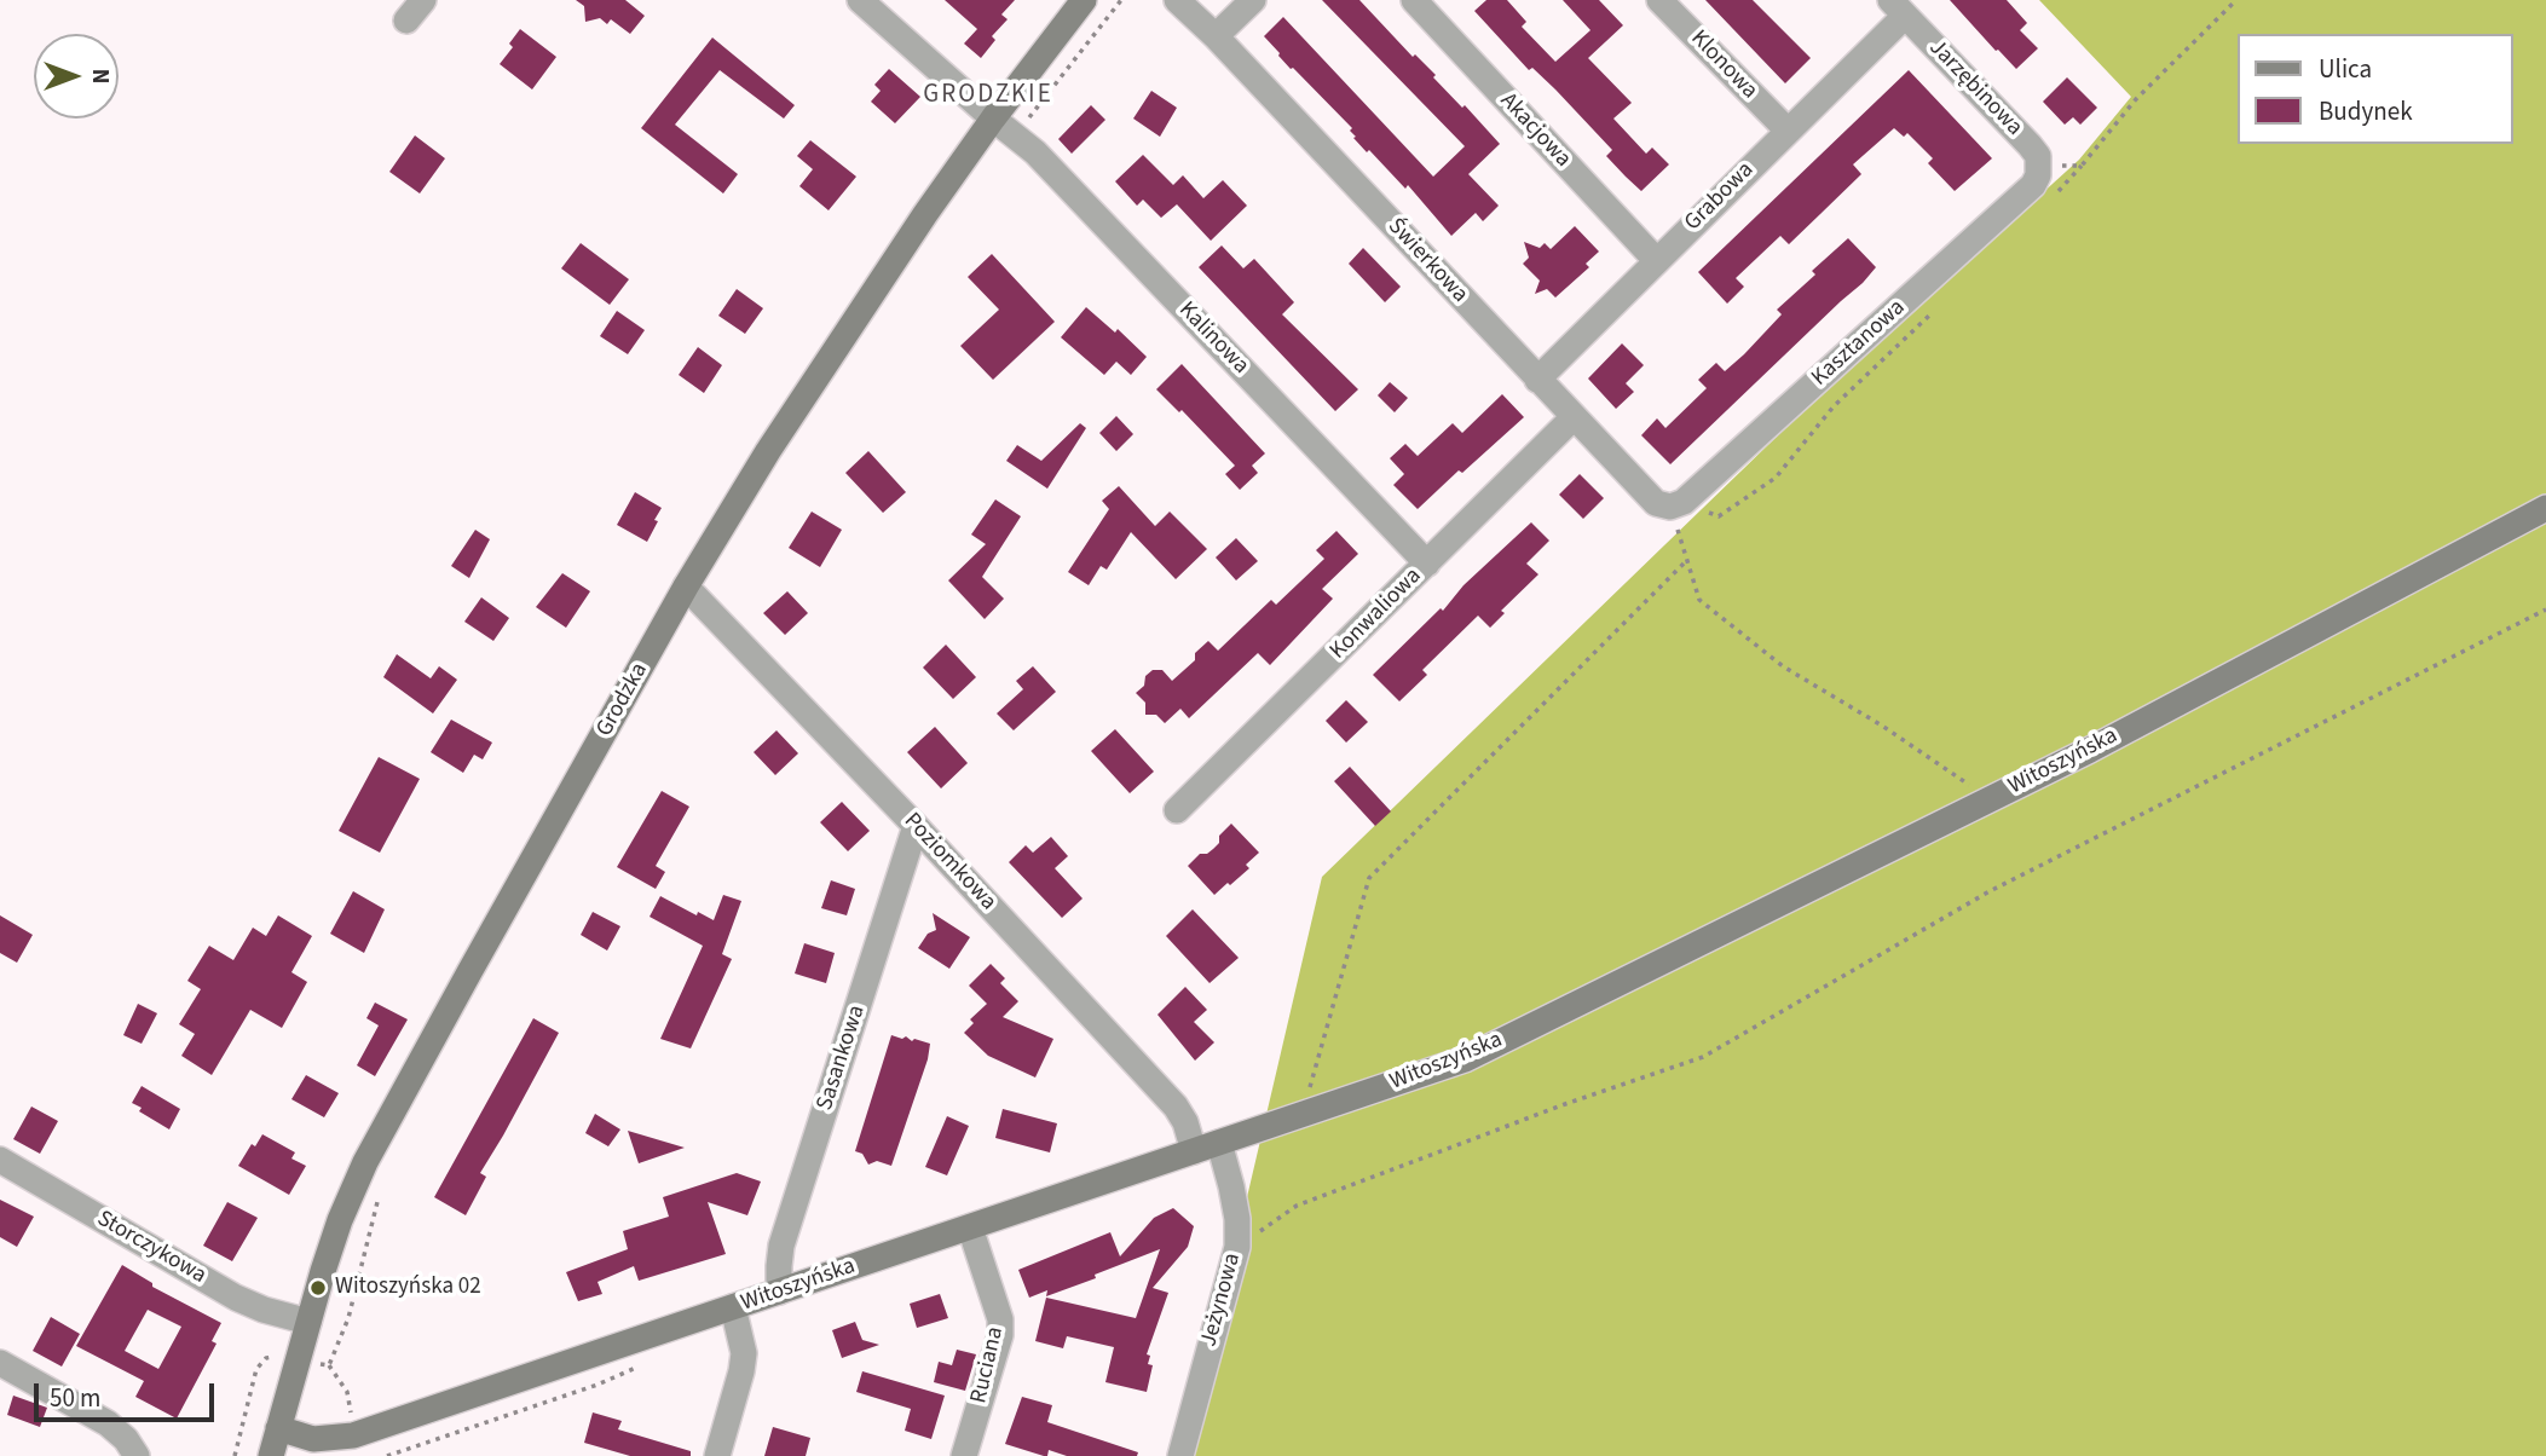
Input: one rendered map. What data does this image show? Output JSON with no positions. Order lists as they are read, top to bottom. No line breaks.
{"streets":{"street":["Klonowa","Jarzębinowa","Akacjowa","Grabowa","Świerkowa","Kalinowa","Kasztanowa","Konwaliowa","Grodzka","Witoszyńska","Poziomkowa","Sasankowa","Storczykowa","Jeżynowa","Ruciana"]},"crossings":[["Klonowa","Grabowa"],["Jarzębinowa","Grabowa"],["Jarzębinowa","Kasztanowa"],["Akacjowa","Grabowa"],["Grabowa","Świerkowa"],["Świerkowa","Kasztanowa"],["Świerkowa","Konwaliowa"],["Kalinowa","Konwaliowa"],["Kalinowa","Grodzka"],["Grodzka","Witoszyńska"],["Grodzka","Poziomkowa"],["Grodzka","Storczykowa"],["Witoszyńska","Poziomkowa"],["Witoszyńska","Sasankowa"],["Witoszyńska","Jeżynowa"],["Witoszyńska","Ruciana"],["Poziomkowa","Sasankowa"]],"districts":["GRODZKIE"],"places":["Witoszyńska 02"],"legend":["Ulica","Budynek"],"scale_bar":"50 m","north":"right"}
